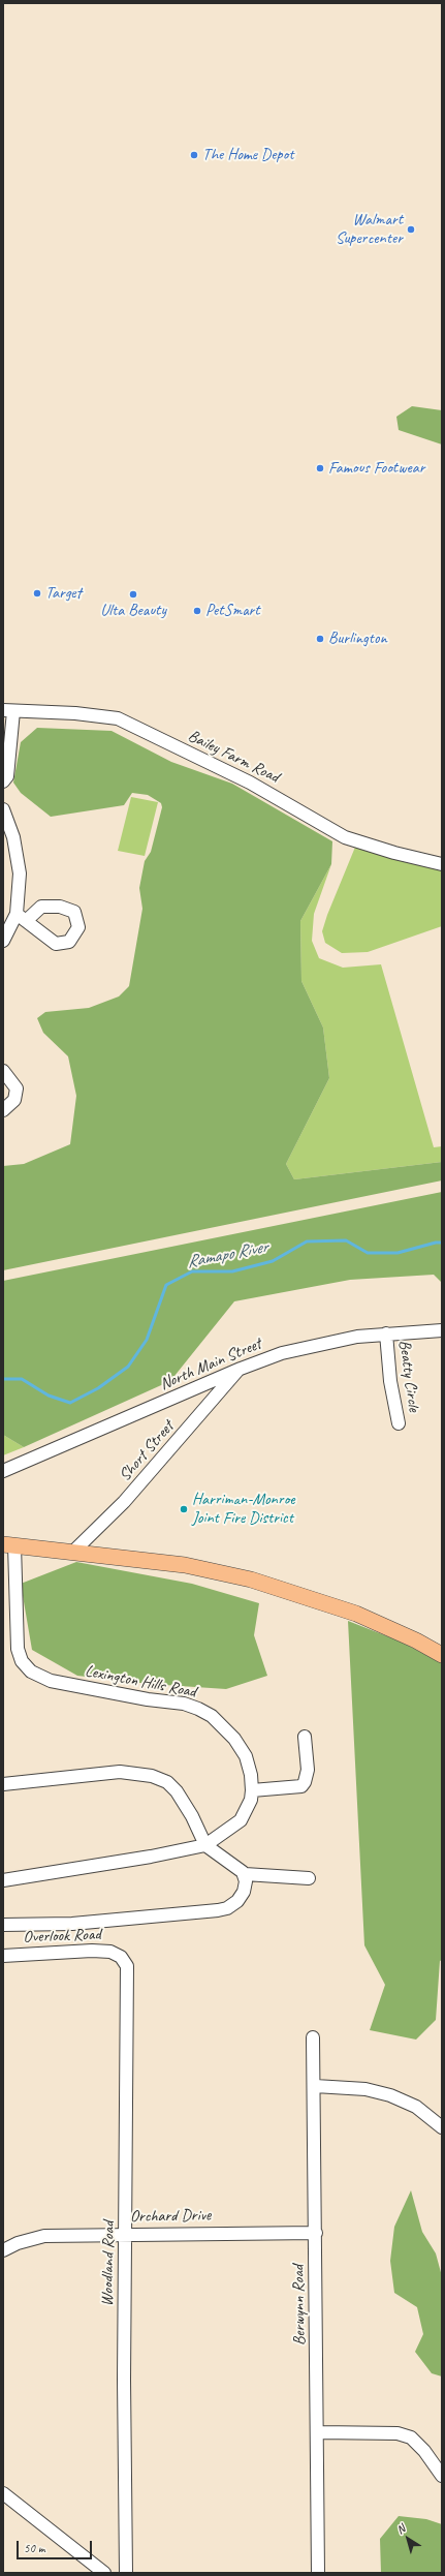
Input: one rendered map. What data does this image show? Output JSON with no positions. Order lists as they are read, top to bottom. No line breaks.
{"streets":{"street":["Bailey Farm Road","North Main Street","Beatty Circle","Short Street","Lexington Hills Road","Overlook Road","Orchard Drive","Woodland Road","Berwynn Road"]},"crossings":[["North Main Street","Beatty Circle"],["North Main Street","Short Street"],["Overlook Road","Woodland Road"],["Orchard Drive","Woodland Road"],["Orchard Drive","Berwynn Road"]],"water":["Ramapo River"],"places":["The Home Depot","Walmart Supercenter","Famous Footwear","Target","Ulta Beauty","PetSmart","Burlington","Harriman-Monroe Joint Fire District"],"scale_bar":"50 m","north":"top left"}
